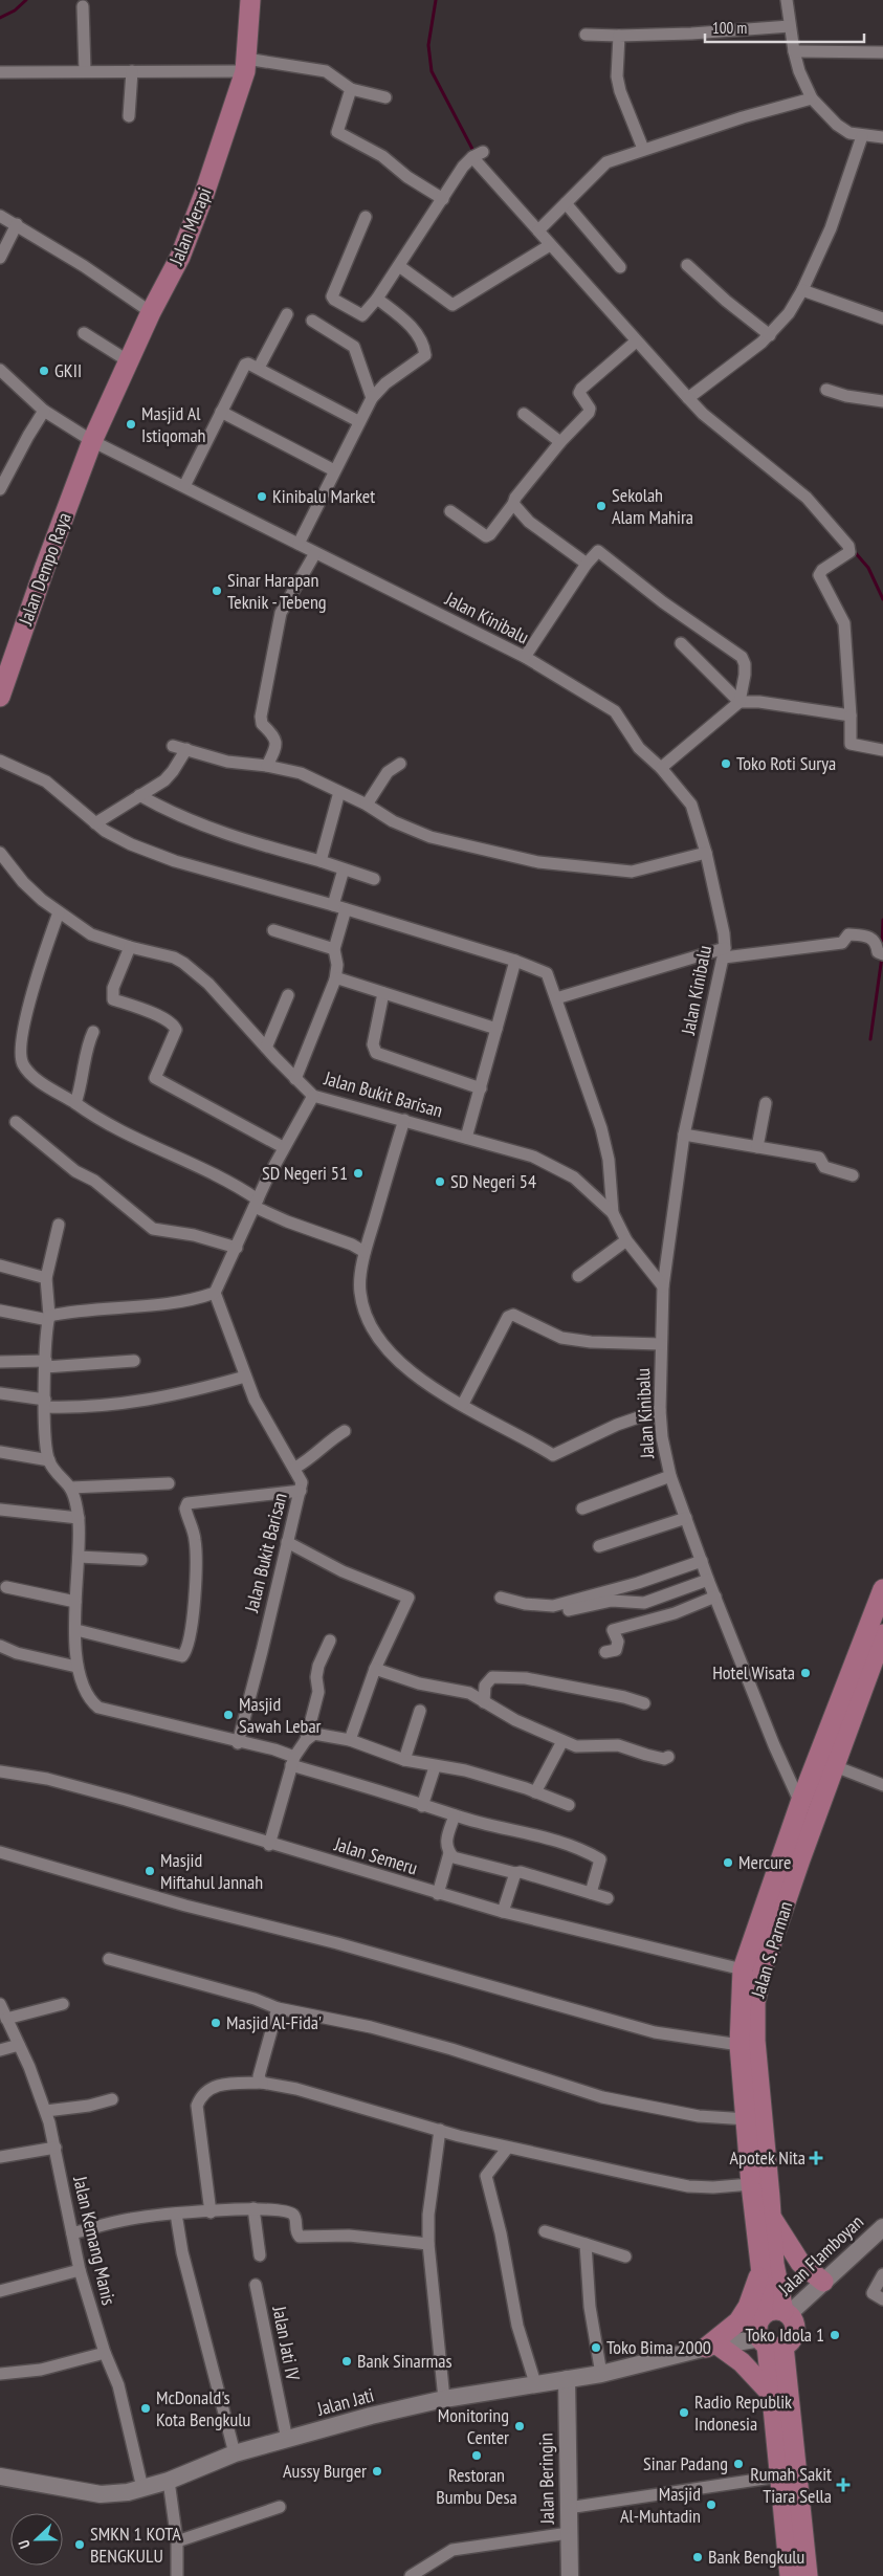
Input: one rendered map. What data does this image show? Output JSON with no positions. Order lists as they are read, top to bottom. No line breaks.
{"streets":{"main road":["Jalan Merapi","Jalan Dempo Raya","Jalan S. Parman"],"street":["Jalan Kinibalu","Jalan Bukit Barisan","Jalan Semeru","Jalan Kemang Manis","Jalan Flamboyan","Jalan Jati IV","Jalan Jati","Jalan Beringin"]},"crossings":[["Jalan Merapi","Jalan Dempo Raya"],["Jalan Merapi","Jalan Kinibalu"],["Jalan Dempo Raya","Jalan Kinibalu"],["Jalan Kinibalu","Jalan Bukit Barisan"],["Jalan Kinibalu","Jalan S. Parman"],["Jalan Semeru","Jalan S. Parman"],["Jalan S. Parman","Jalan Flamboyan"],["Jalan S. Parman","Jalan Jati"],["Jalan Kemang Manis","Jalan Jati"],["Jalan Flamboyan","Jalan Jati"],["Jalan Jati IV","Jalan Jati"],["Jalan Jati","Jalan Beringin"]],"places":{"other":["GKII","Masjid Al Istiqomah","Kinibalu Market","Sekolah Alam Mahira","Sinar Harapan Teknik - Tebeng","Toko Roti Surya","SD Negeri 51","SD Negeri 54","Hotel Wisata","Masjid Sawah Lebar","Mercure","Masjid Miftahul Jannah","Masjid Al-Fida'","Toko Idola 1","Toko Bima 2000","Bank Sinarmas","McDonald's Kota Bengkulu","Radio Republik Indonesia","Monitoring Center","Restoran Bumbu Desa","Sinar Padang","Aussy Burger","Masjid Al-Muhtadin","SMKN 1 KOTA BENGKULU","Bank Bengkulu"],"health":["Apotek Nita","Rumah Sakit Tiara Sella"]},"scale_bar":"100 m","north":"left"}
